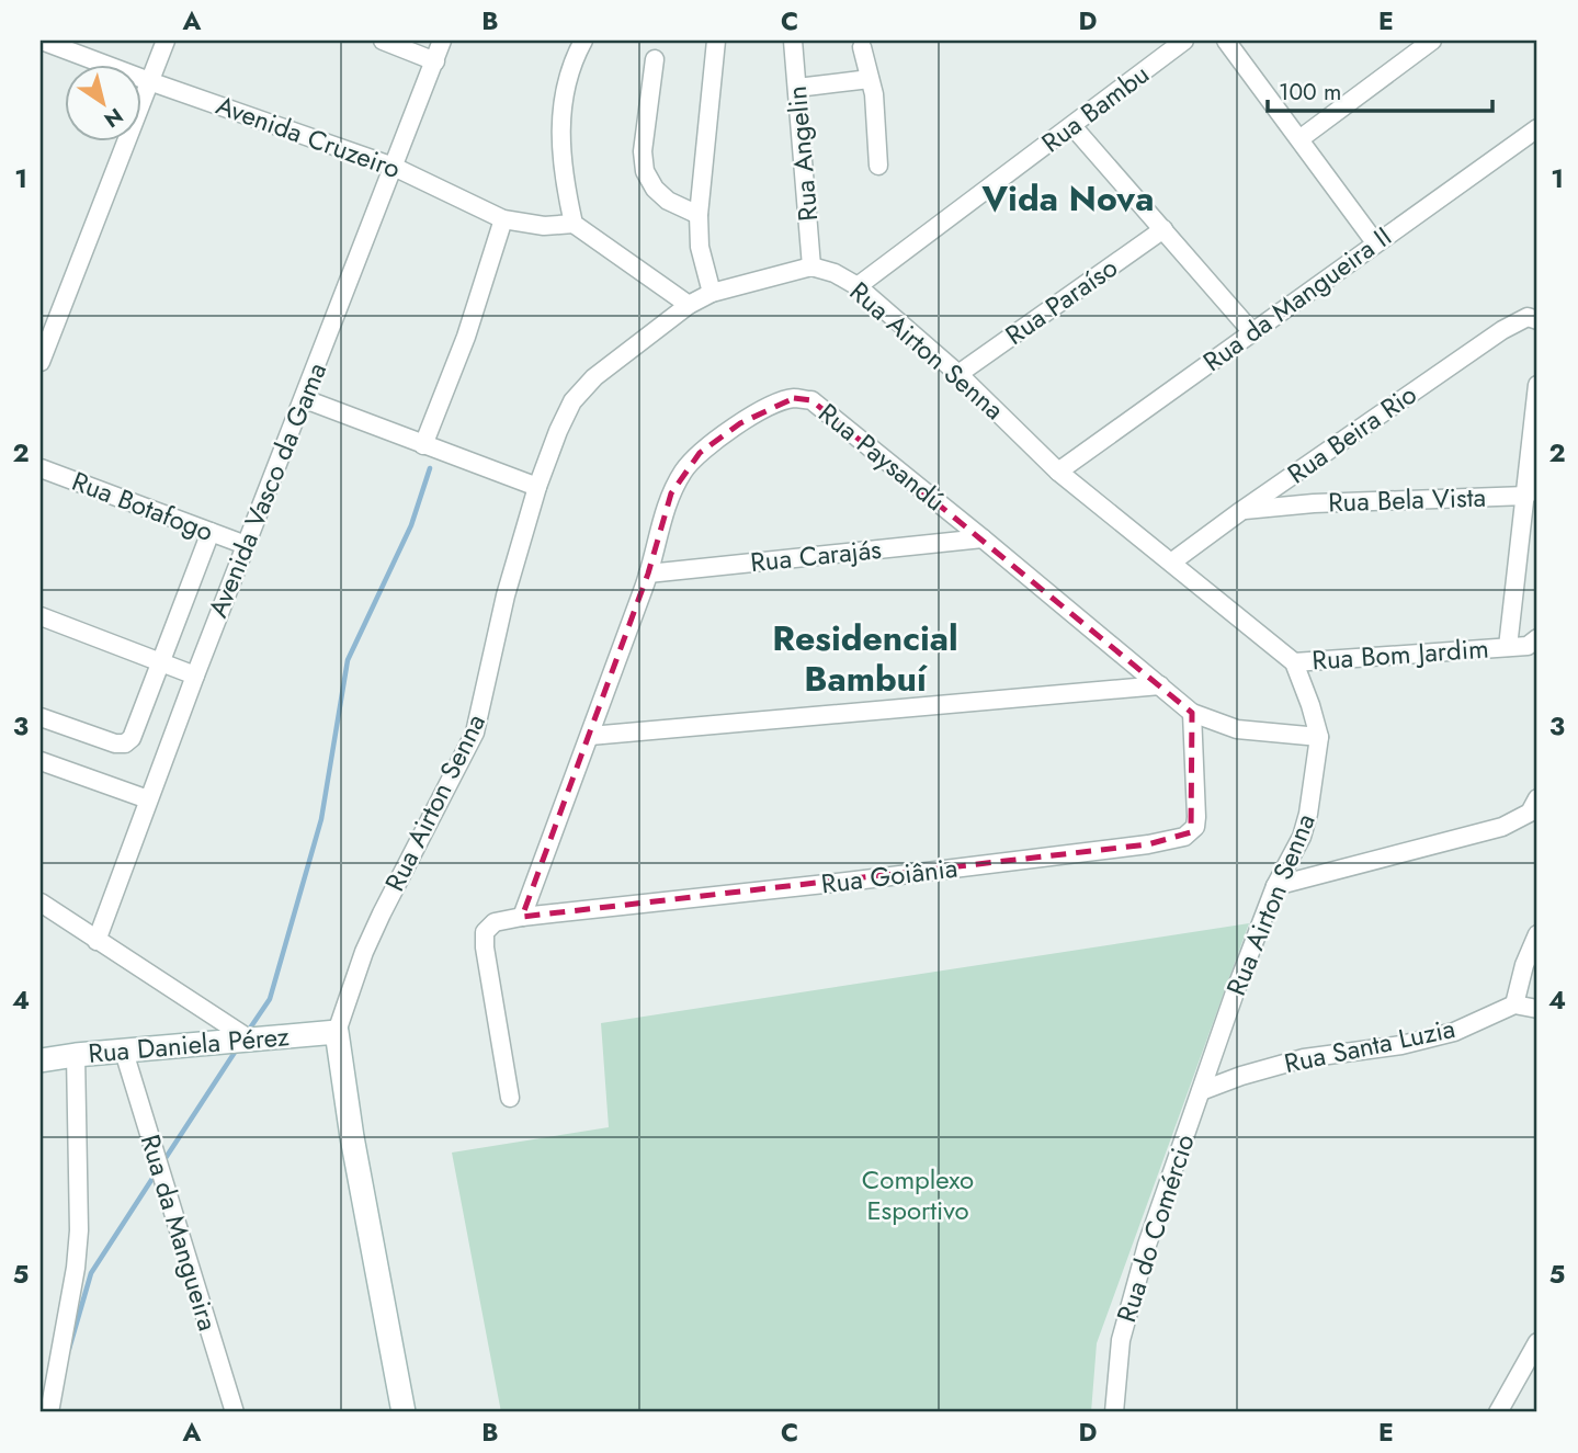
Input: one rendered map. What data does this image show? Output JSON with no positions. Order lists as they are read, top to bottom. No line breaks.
{"streets":{"street":["Rua Bambu","Avenida Cruzeiro","Rua Angelin","Rua da Mangueira II","Rua Paraíso","Rua Airton Senna","Rua Beira Rio","Rua Paysandú","Avenida Vasco da Gama","Rua Bela Vista","Rua Botafogo","Rua Carajás","Rua Bom Jardim","Rua Goiânia","Rua Daniela Pérez","Rua Santa Luzia","Rua do Comércio","Rua da Mangueira"]},"crossings":[["Rua Bambu","Rua Airton Senna"],["Avenida Cruzeiro","Avenida Vasco da Gama"],["Rua Angelin","Rua Airton Senna"],["Rua da Mangueira II","Rua Airton Senna"],["Rua Paraíso","Rua Airton Senna"],["Rua Airton Senna","Rua Beira Rio"],["Rua Airton Senna","Rua Paysandú"],["Rua Airton Senna","Rua Bom Jardim"],["Rua Airton Senna","Rua Daniela Pérez"],["Rua Airton Senna","Rua Santa Luzia"],["Rua Airton Senna","Rua do Comércio"],["Rua Beira Rio","Rua Bela Vista"],["Rua Paysandú","Rua Carajás"],["Rua Paysandú","Rua Goiânia"],["Avenida Vasco da Gama","Rua Botafogo"],["Rua Daniela Pérez","Rua da Mangueira"],["Rua Santa Luzia","Rua do Comércio"]],"districts":["Vida Nova","Residencial Bambuí"],"parks":["Complexo Esportivo"],"scale_bar":"100 m","north":"bottom right","grid":{"columns":["A","B","C","D","E"],"rows":["1","2","3","4","5"]}}
